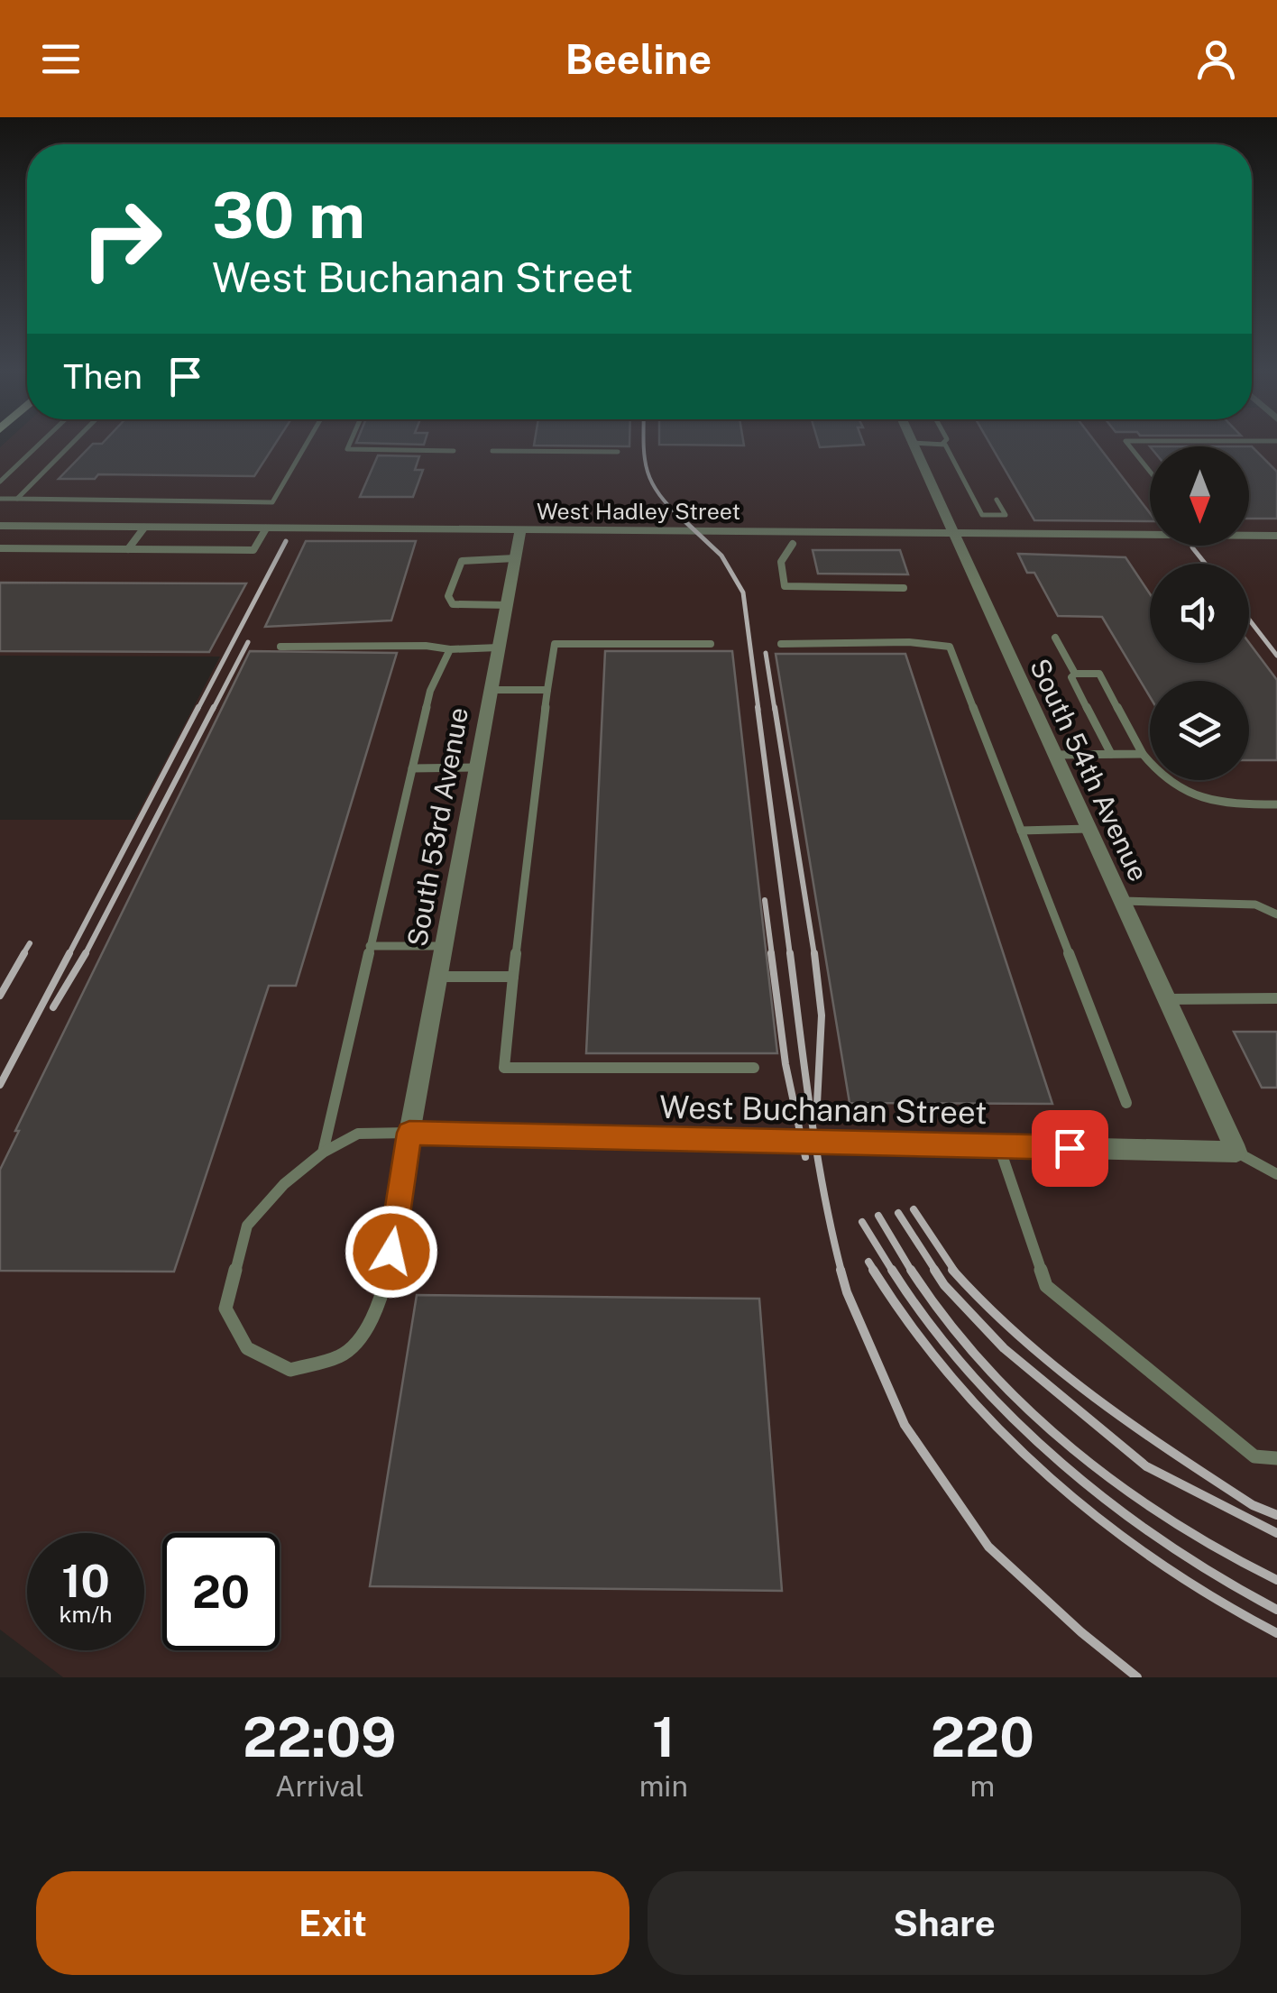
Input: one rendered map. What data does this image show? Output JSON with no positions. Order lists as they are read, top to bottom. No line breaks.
{"streets":{"street":["West Hadley Street","South 54th Avenue","South 53rd Avenue","West Buchanan Street"]},"crossings":[["West Hadley Street","South 54th Avenue"],["West Hadley Street","South 53rd Avenue"],["South 54th Avenue","West Buchanan Street"],["South 53rd Avenue","West Buchanan Street"]],"north":"bottom","page":{"header":"Beeline","turn":["30 m","West Buchanan Street"],"then":"Then","speed":"10 km/h","limit":"20","eta":["22:09","Arrival","1","min","220","m"],"buttons":["Exit","Share"]}}
